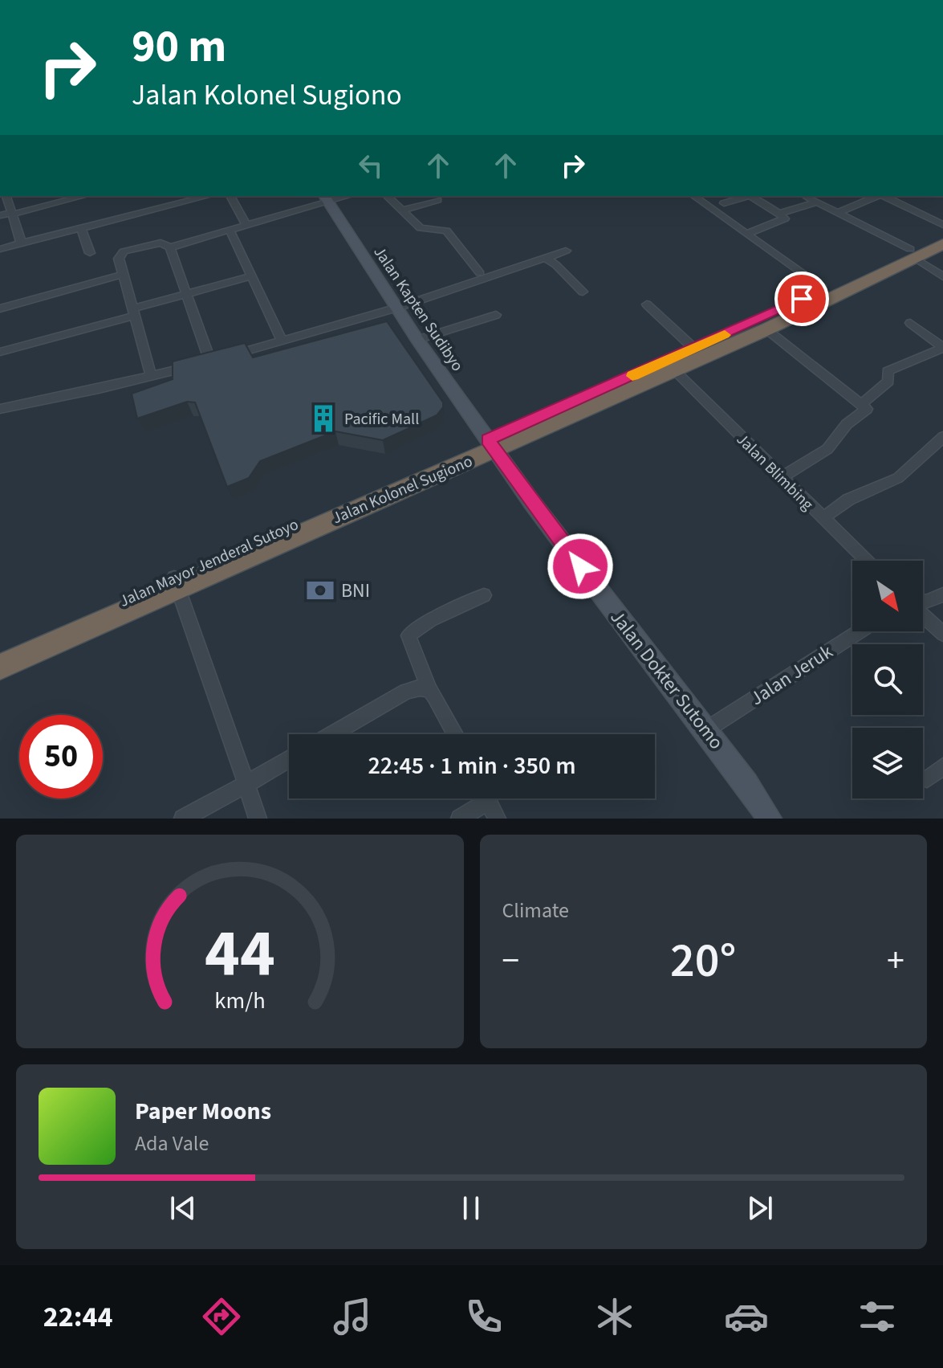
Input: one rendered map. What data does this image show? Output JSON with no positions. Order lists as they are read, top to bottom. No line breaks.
{"streets":{"highway":["Jalan Kolonel Sugiono","Jalan Mayor Jenderal Sutoyo"],"main road":["Jalan Kapten Sudibyo","Jalan Dokter Sutomo"],"street":["Jalan Blimbing","Jalan Jeruk"]},"crossings":[["Jalan Kapten Sudibyo","Jalan Kolonel Sugiono"],["Jalan Kapten Sudibyo","Jalan Dokter Sutomo"],["Jalan Blimbing","Jalan Kolonel Sugiono"],["Jalan Kolonel Sugiono","Jalan Mayor Jenderal Sutoyo"],["Jalan Kolonel Sugiono","Jalan Dokter Sutomo"],["Jalan Jeruk","Jalan Dokter Sutomo"]],"places":{"building":["Pacific Mall"],"bank":["BNI"]},"north":"bottom right","page":{"turn":["90 m","Jalan Kolonel Sugiono"],"limit":"50","trip":"22:45 · 1 min · 350 m","tile":"Climate","heat":["−","20°","+"],"song":["Paper Moons","Ada Vale"],"tabs":"22:44","gauge":["44","km/h"]}}
